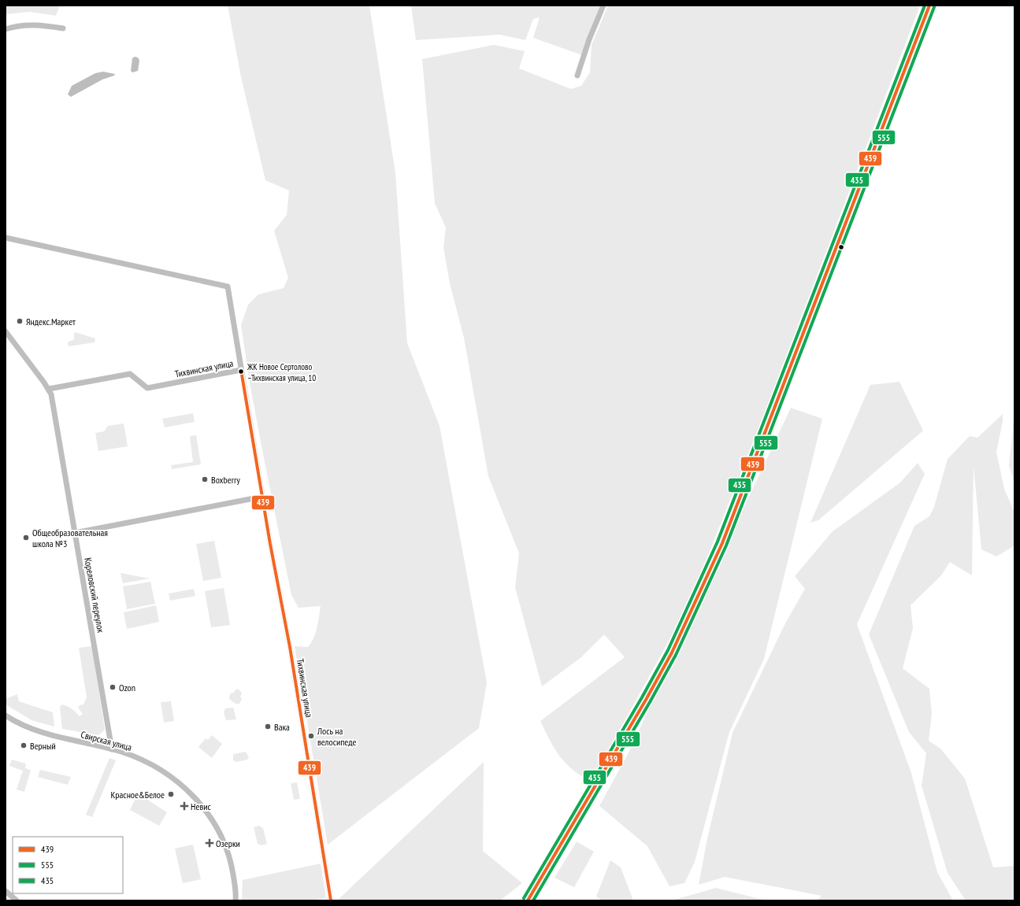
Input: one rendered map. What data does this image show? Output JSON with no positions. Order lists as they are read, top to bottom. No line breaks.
{"streets":{"street":["Тихвинская улица","Кореловский переулок","Свирская улица"]},"crossings":[["Тихвинская улица","Кореловский переулок"],["Кореловский переулок","Свирская улица"]],"places":{"other":["Яндекс.Маркет","ЖК Новое Сертолово –Тихвинская улица, 10","Boxberry","Общеобразовательная школа №3","Ozon","Вака","Лось на велосипеде","Верный","Красное&Белое"],"health":["Невис","Озерки"]},"lines":["transit line 439","transit line 435","transit line 555"],"legend":["439","555","435"]}
